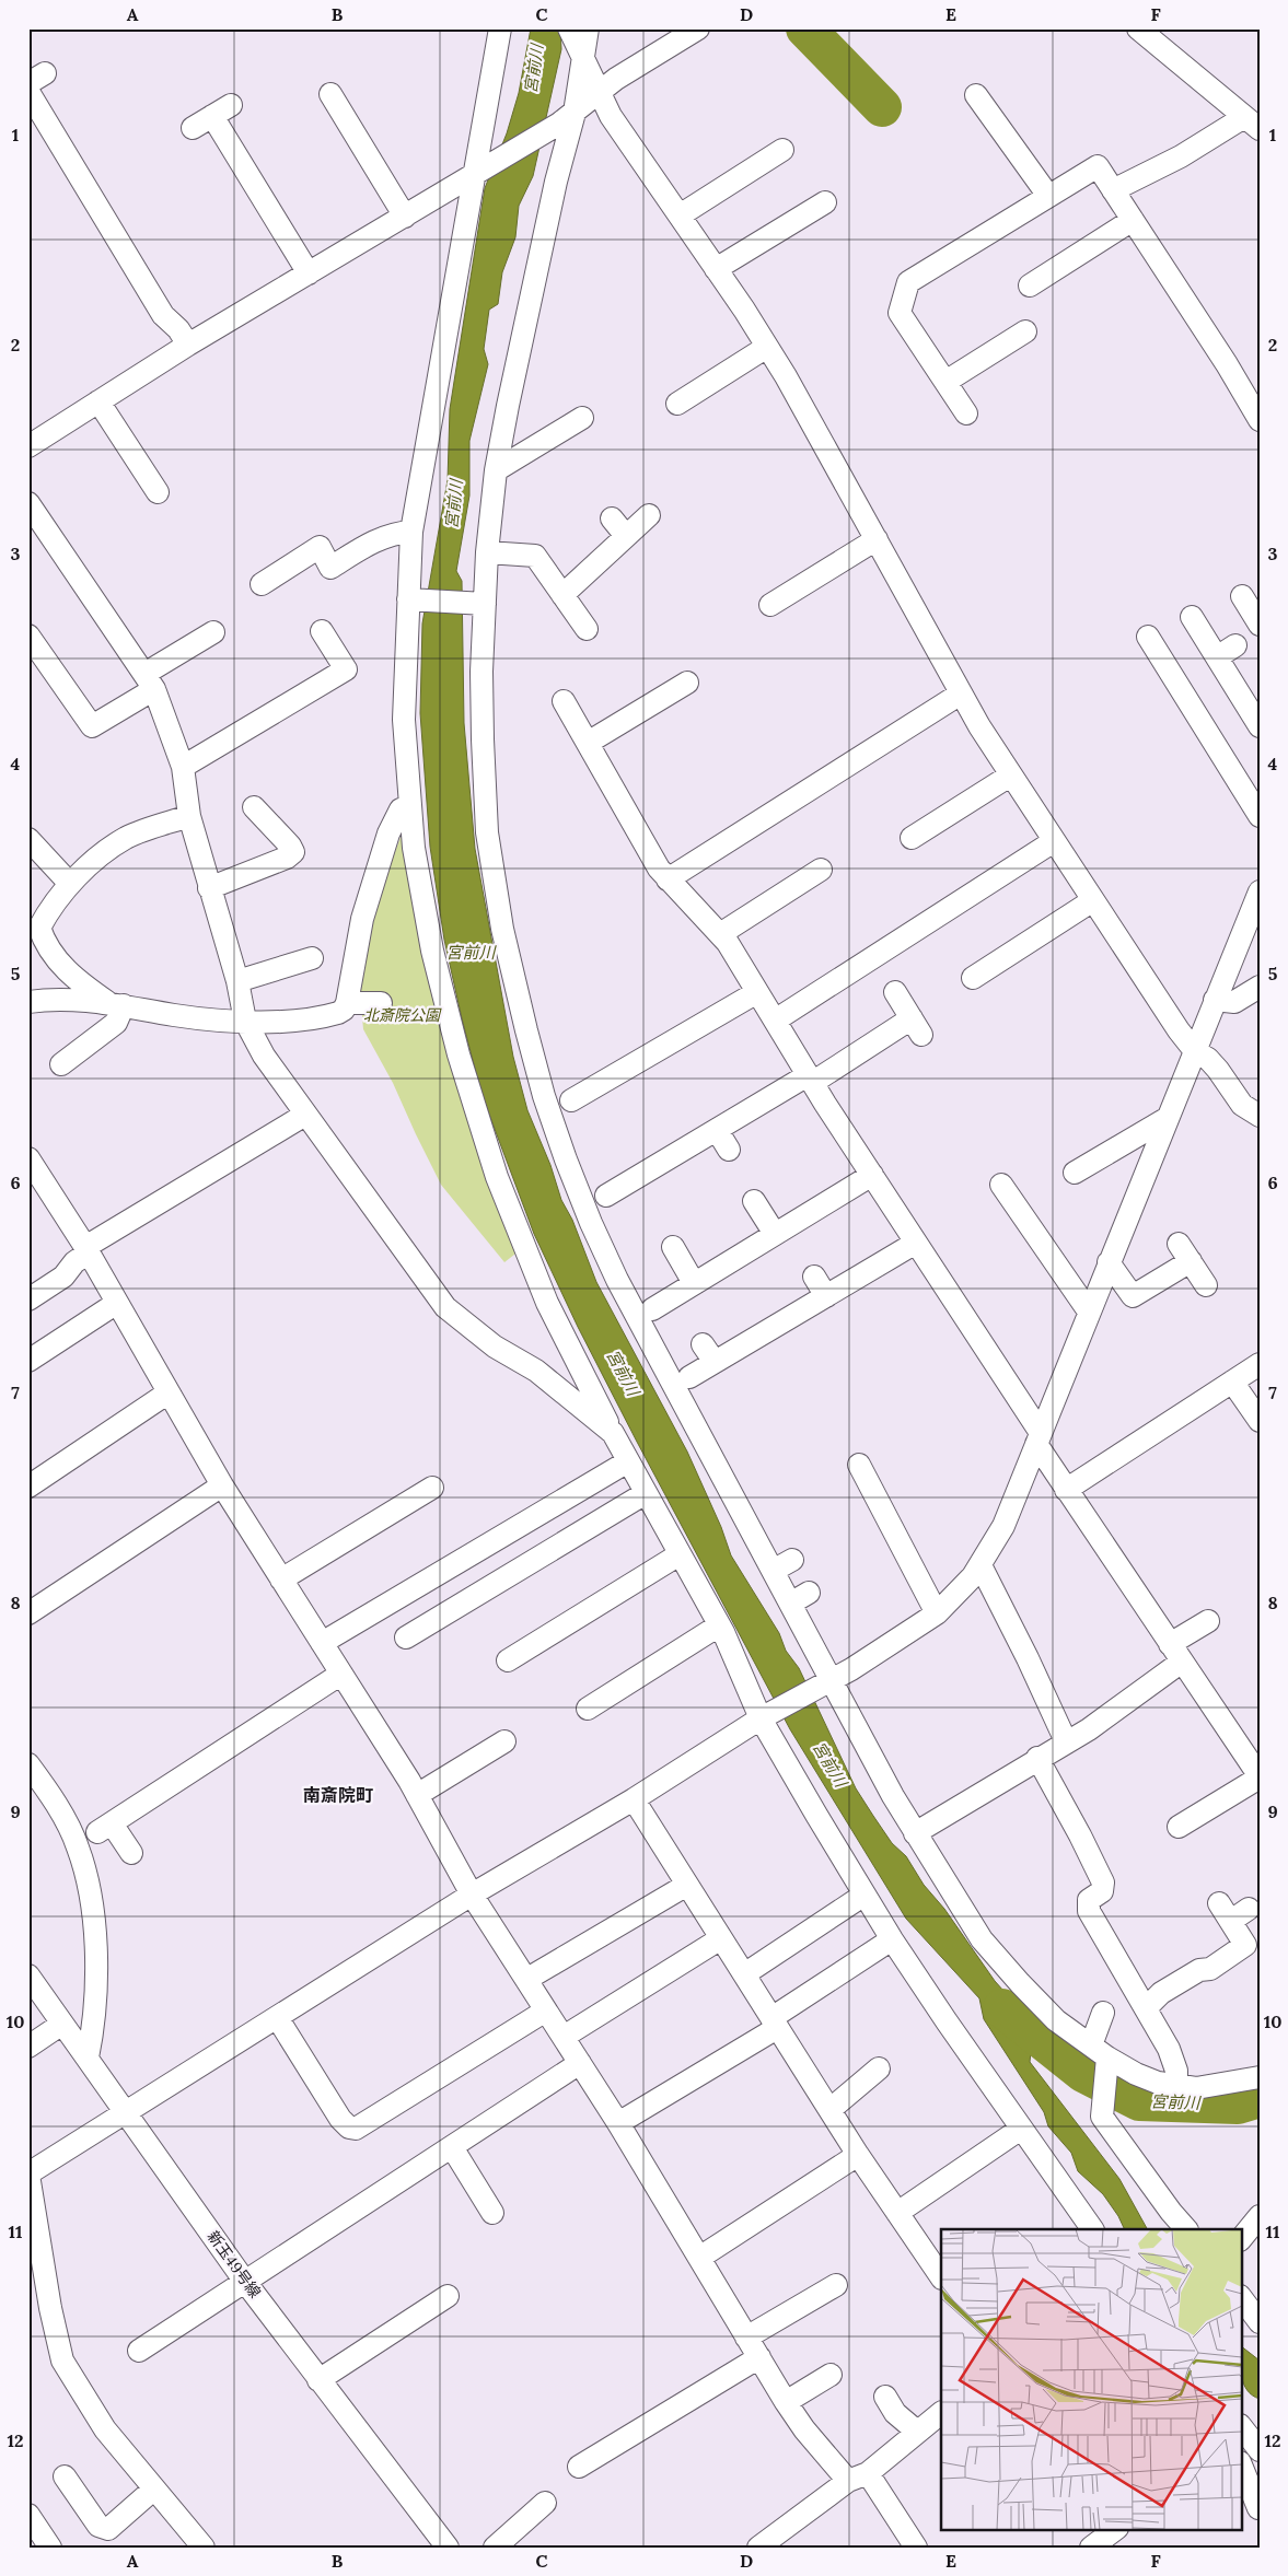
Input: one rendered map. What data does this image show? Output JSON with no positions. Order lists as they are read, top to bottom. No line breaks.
{"streets":{"street":["新玉49号線"]},"districts":["南斎院町"],"water":["宮前川"],"parks":["北斎院公園"],"grid":{"columns":["A","B","C","D","E","F"],"rows":["1","2","3","4","5","6","7","8","9","10","11","12"]}}
